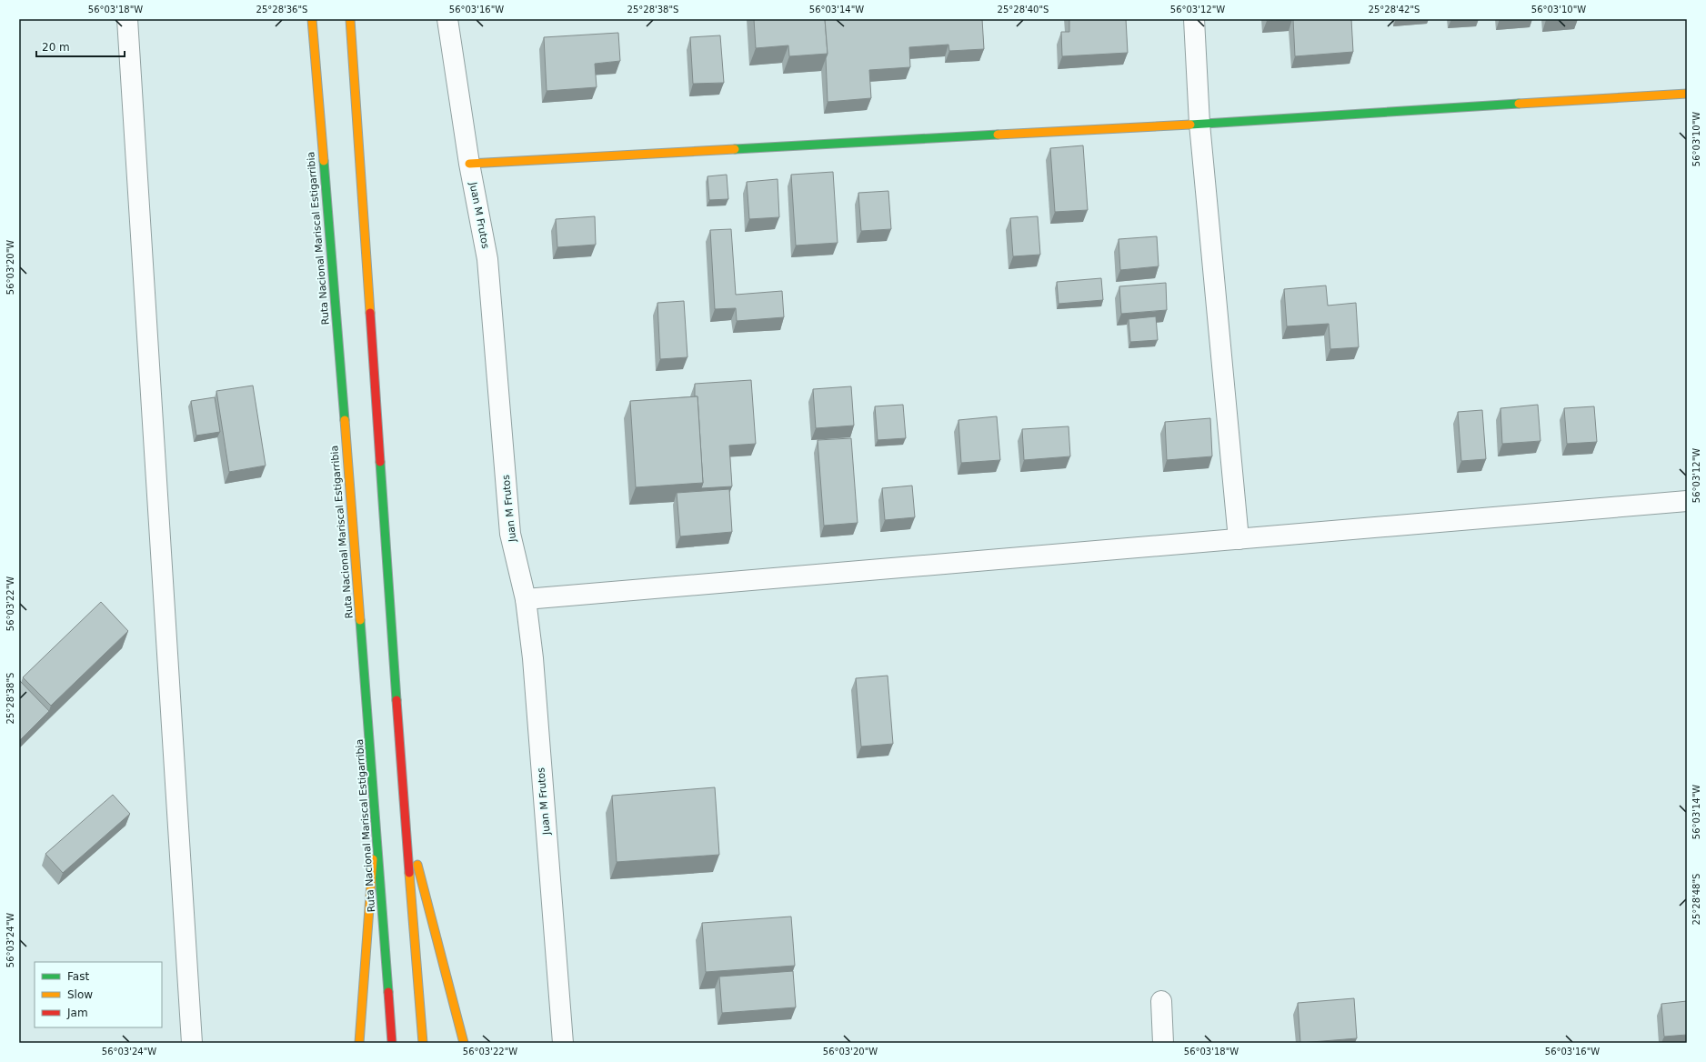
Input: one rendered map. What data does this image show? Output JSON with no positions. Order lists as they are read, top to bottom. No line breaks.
{"streets":{"main road":["Ruta Nacional Mariscal Estigarribia"],"street":["Juan M Frutos"]},"legend":["Fast","Slow","Jam"],"scale_bar":"20 m","coordinates":["56°03'18\"W","25°28'36\"S","56°03'16\"W","25°28'38\"S","56°03'14\"W","25°28'40\"S","56°03'12\"W","25°28'42\"S","56°03'10\"W","56°03'20\"W","56°03'22\"W","25°28'48\"S","56°03'24\"W"]}
